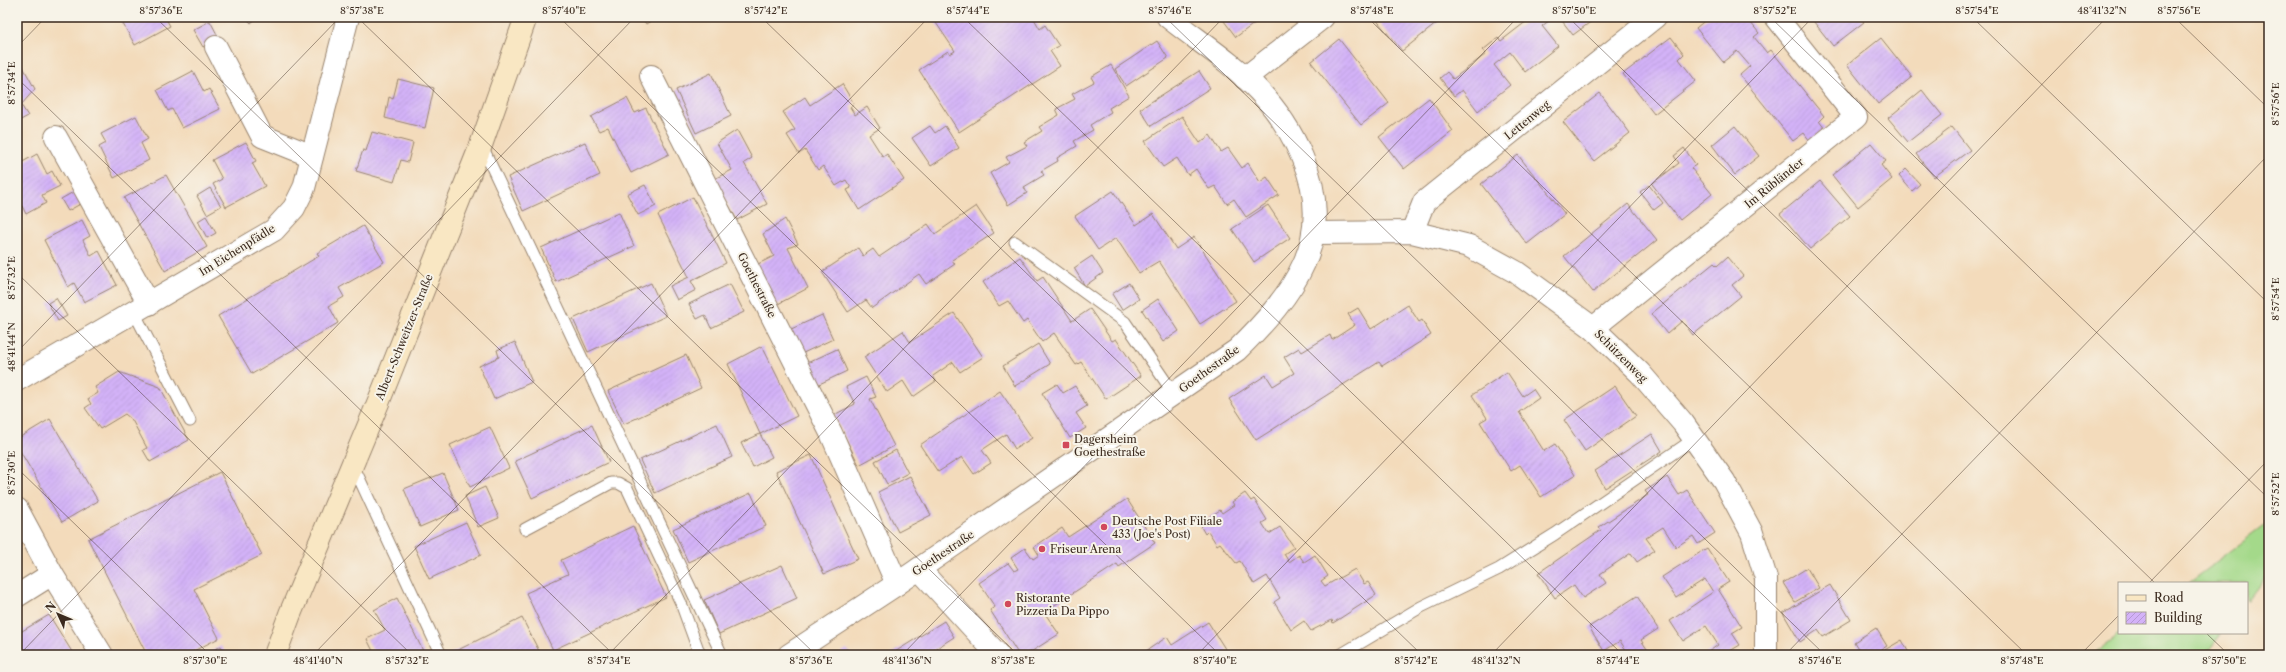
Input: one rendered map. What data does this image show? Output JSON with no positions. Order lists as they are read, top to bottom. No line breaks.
{"streets":{"street":["Lettenweg","Im Rübländer","Im Eichenpfädle","Goethestraße","Albert-Schweitzer-Straße","Schützenweg"]},"crossings":[["Lettenweg","Schützenweg"],["Im Rübländer","Schützenweg"],["Goethestraße","Schützenweg"]],"places":{"transit":["Dagersheim Goethestraße"],"other":["Deutsche Post Filiale 433 (Joe's Post)","Friseur Arena","Ristorante Pizzeria Da Pippo"]},"legend":["Road","Building"],"north":"top left","coordinates":["8°57'36\"E","8°57'38\"E","8°57'40\"E","8°57'42\"E","8°57'44\"E","8°57'46\"E","8°57'48\"E","8°57'50\"E","8°57'52\"E","8°57'54\"E","48°41'32\"N","8°57'56\"E","8°57'34\"E","8°57'32\"E","48°41'44\"N","8°57'30\"E","48°41'40\"N","48°41'36\"N"]}
